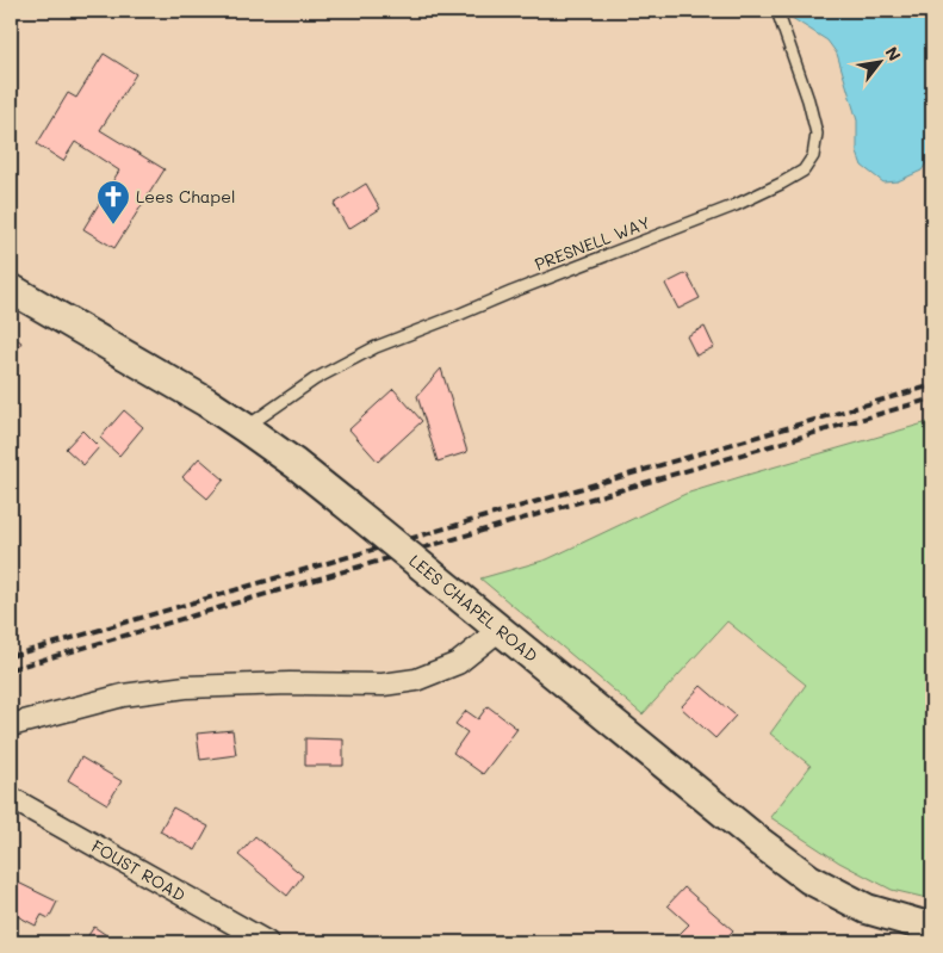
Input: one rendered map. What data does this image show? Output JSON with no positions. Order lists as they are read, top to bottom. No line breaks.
{"streets":{"main road":["LEES CHAPEL ROAD"],"street":["FOUST ROAD"],"lane":["PRESNELL WAY"]},"crossings":[["PRESNELL WAY","LEES CHAPEL ROAD"]],"places":{"church":["Lees Chapel"]},"north":"top right"}
